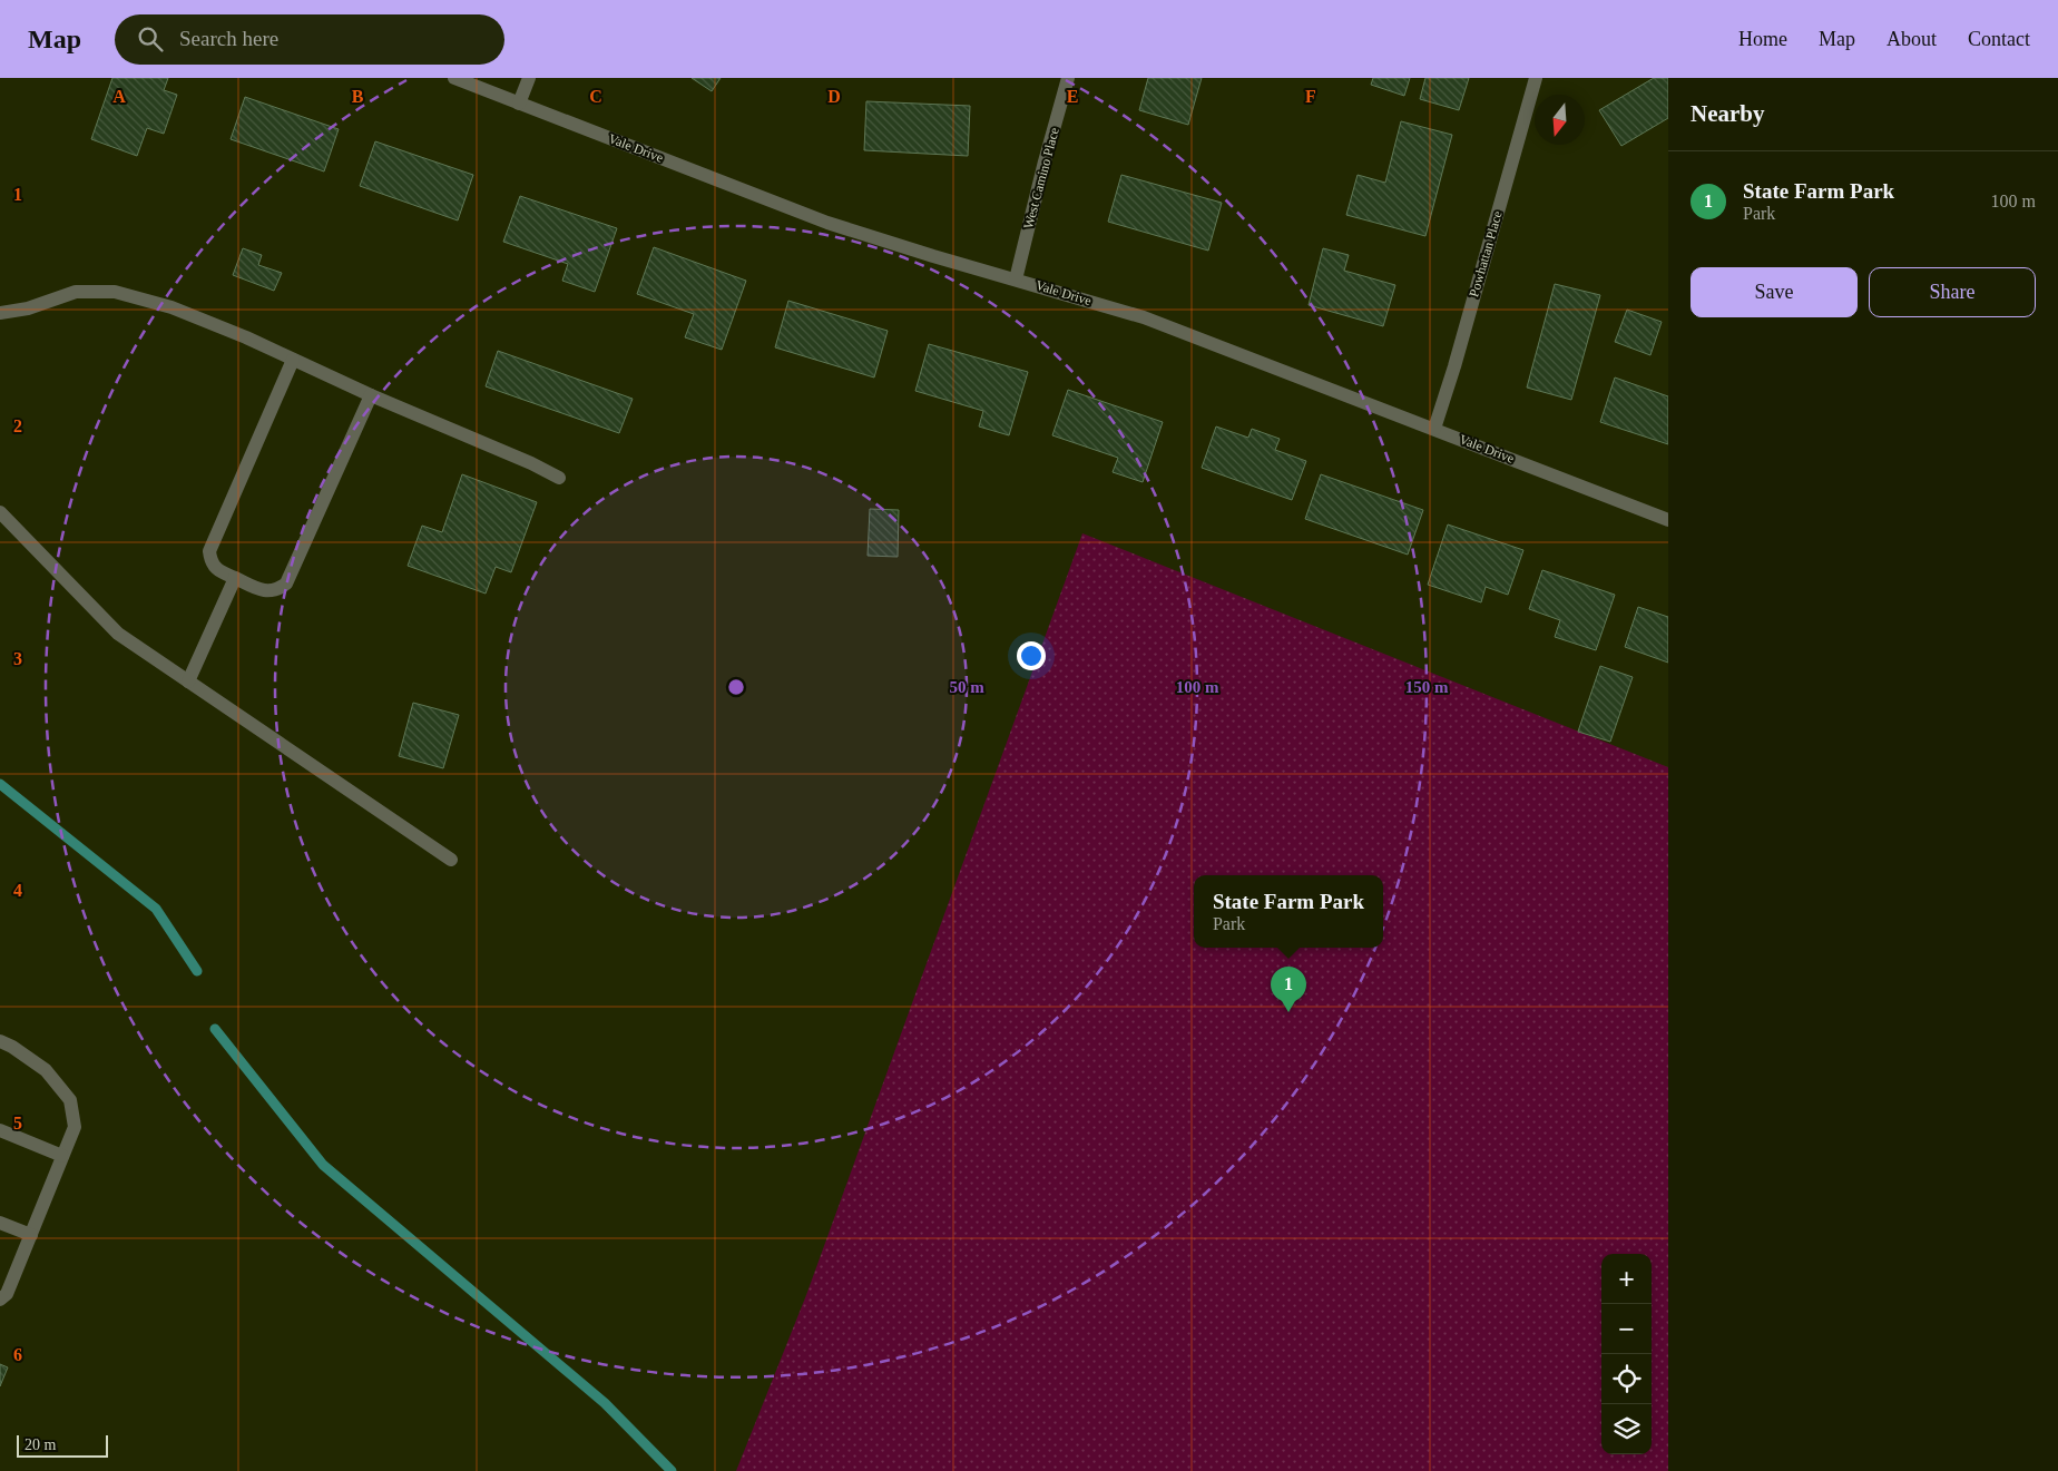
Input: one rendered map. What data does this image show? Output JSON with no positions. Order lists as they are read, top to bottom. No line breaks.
{"streets":{"street":["Vale Drive","West Camino Place","Powhattan Place"]},"crossings":[["Vale Drive","West Camino Place"],["Vale Drive","Powhattan Place"]],"scale_bar":"20 m","north":"bottom","page":{"header":"Map","search":"Search here","nav":["Home","Map","About","Contact"],"heading":"Nearby","list":[{"mark":"1","name":"State Farm Park","note":"Park","value":"100 m"}],"buttons":["Save","Share"],"popup":["State Farm Park","Park"],"pins":"1","map_buttons":["+","−"],"scale":"20 m"},"grid":{"columns":["A","B","C","D","E","F"],"rows":["1","2","3","4","5","6"]},"rings":["50 m","100 m","150 m"]}
